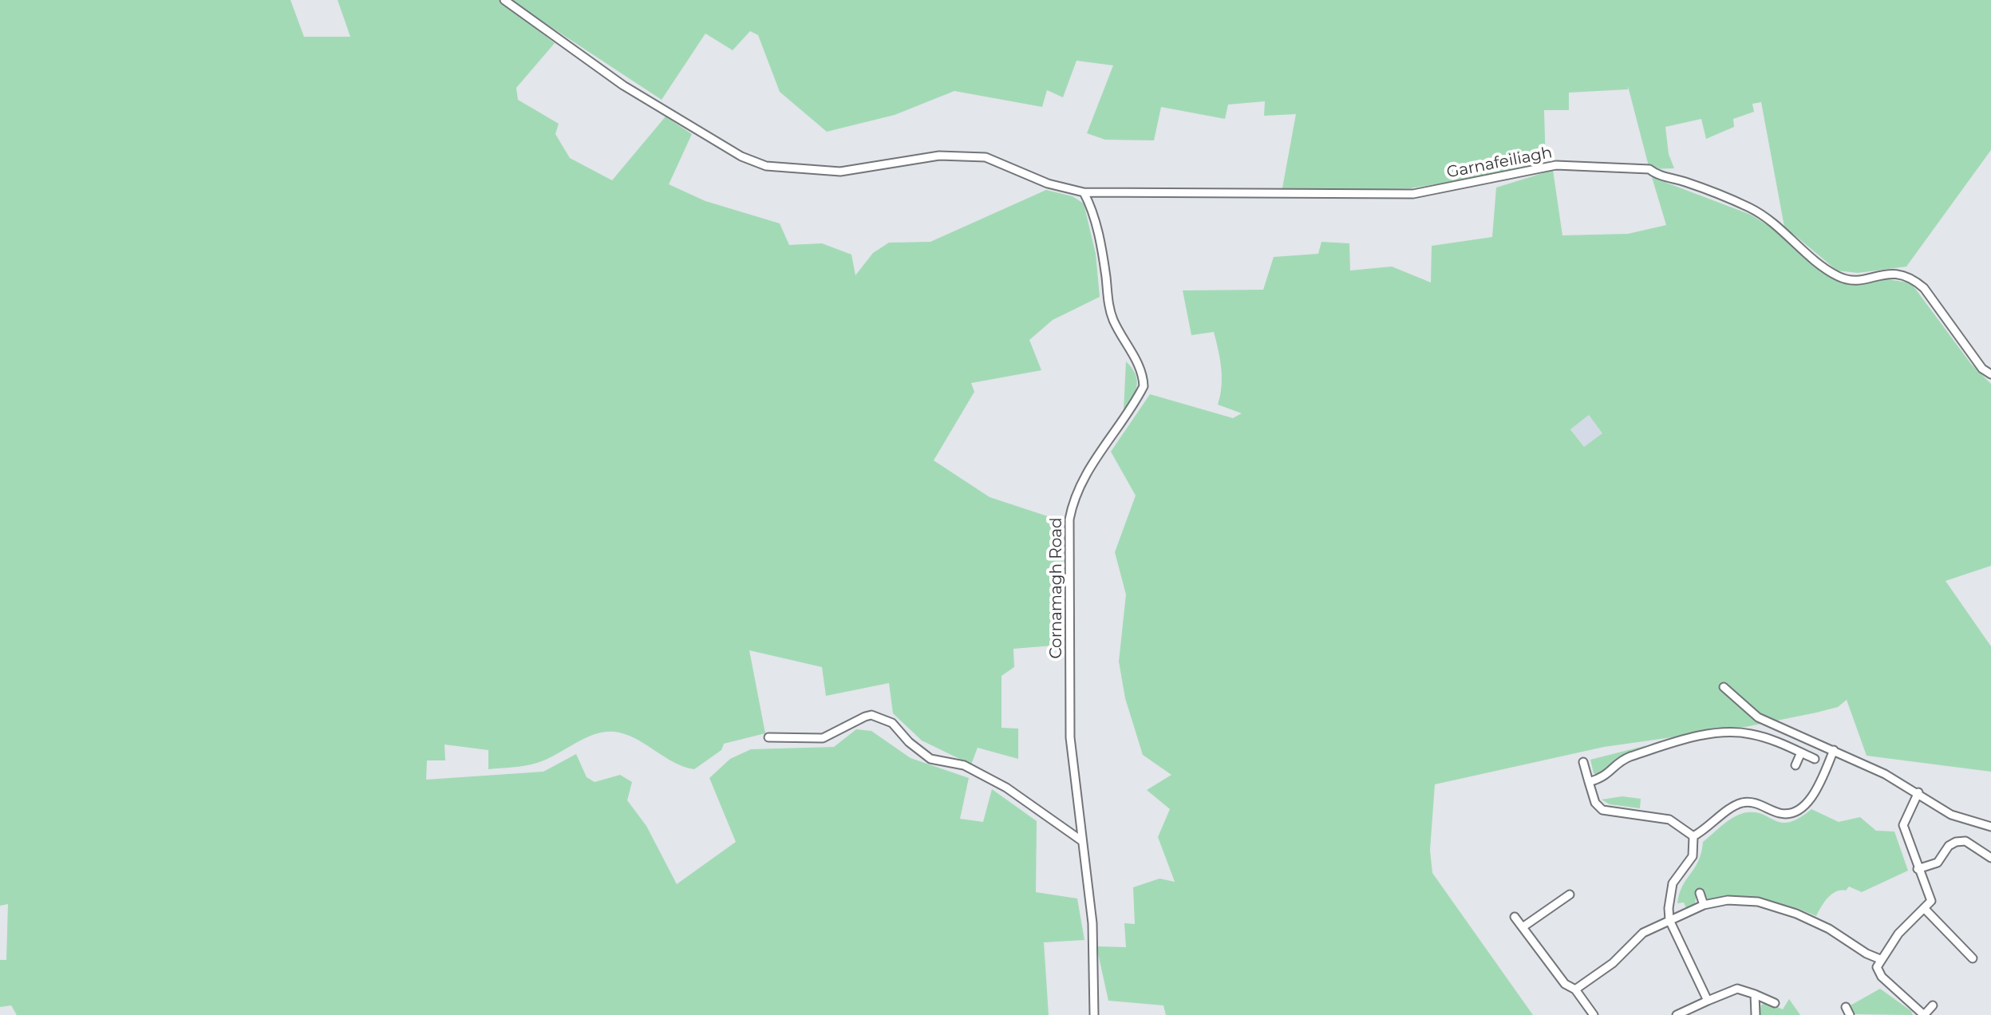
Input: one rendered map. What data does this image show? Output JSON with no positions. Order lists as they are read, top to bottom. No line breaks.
{"streets":{"street":["Garnafeiliagh","Cornamagh Road"]},"crossings":[["Garnafeiliagh","Cornamagh Road"]]}
